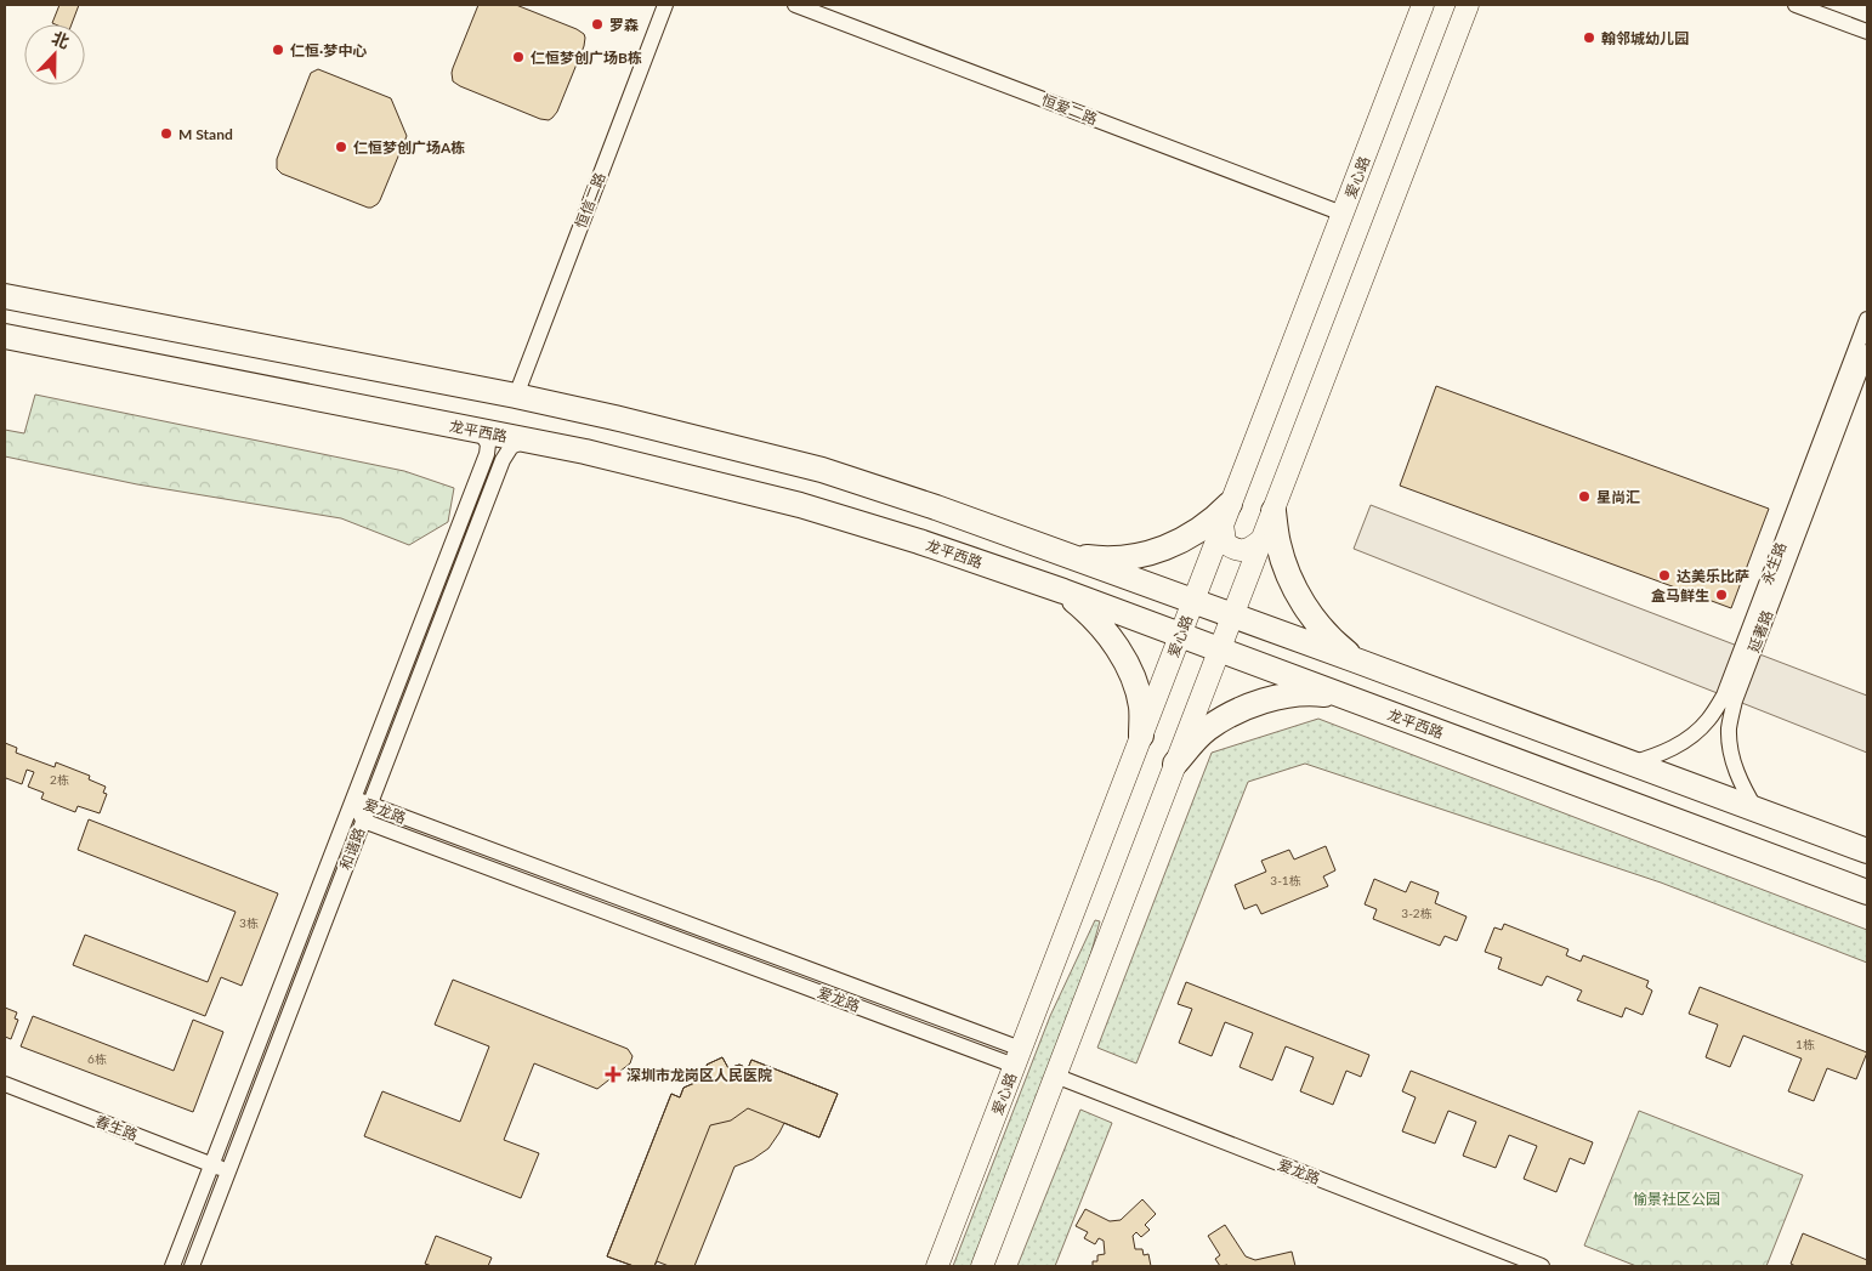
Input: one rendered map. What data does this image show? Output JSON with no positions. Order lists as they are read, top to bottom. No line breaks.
{"streets":{"main road":["爱心路","龙平西路"],"street":["恒爱二路","恒信二路","永生路","延著路","爱龙路","和谐路","春生路"]},"crossings":[["恒爱二路","爱心路"],["爱心路","龙平西路"],["爱心路","爱龙路"],["龙平西路","和谐路"],["爱龙路","和谐路"],["和谐路","春生路"]],"parks":["愉景社区公园"],"places":{"other":["罗森","翰邻城幼儿园","仁恒·梦中心","仁恒梦创广场B栋","M Stand","仁恒梦创广场A栋","星尚汇","达美乐比萨","盒马鲜生"],"health":["深圳市龙岗区人民医院"]},"house_numbers":["2栋","3-1栋","3-2栋","3栋","1栋","6栋"],"north":"top"}
